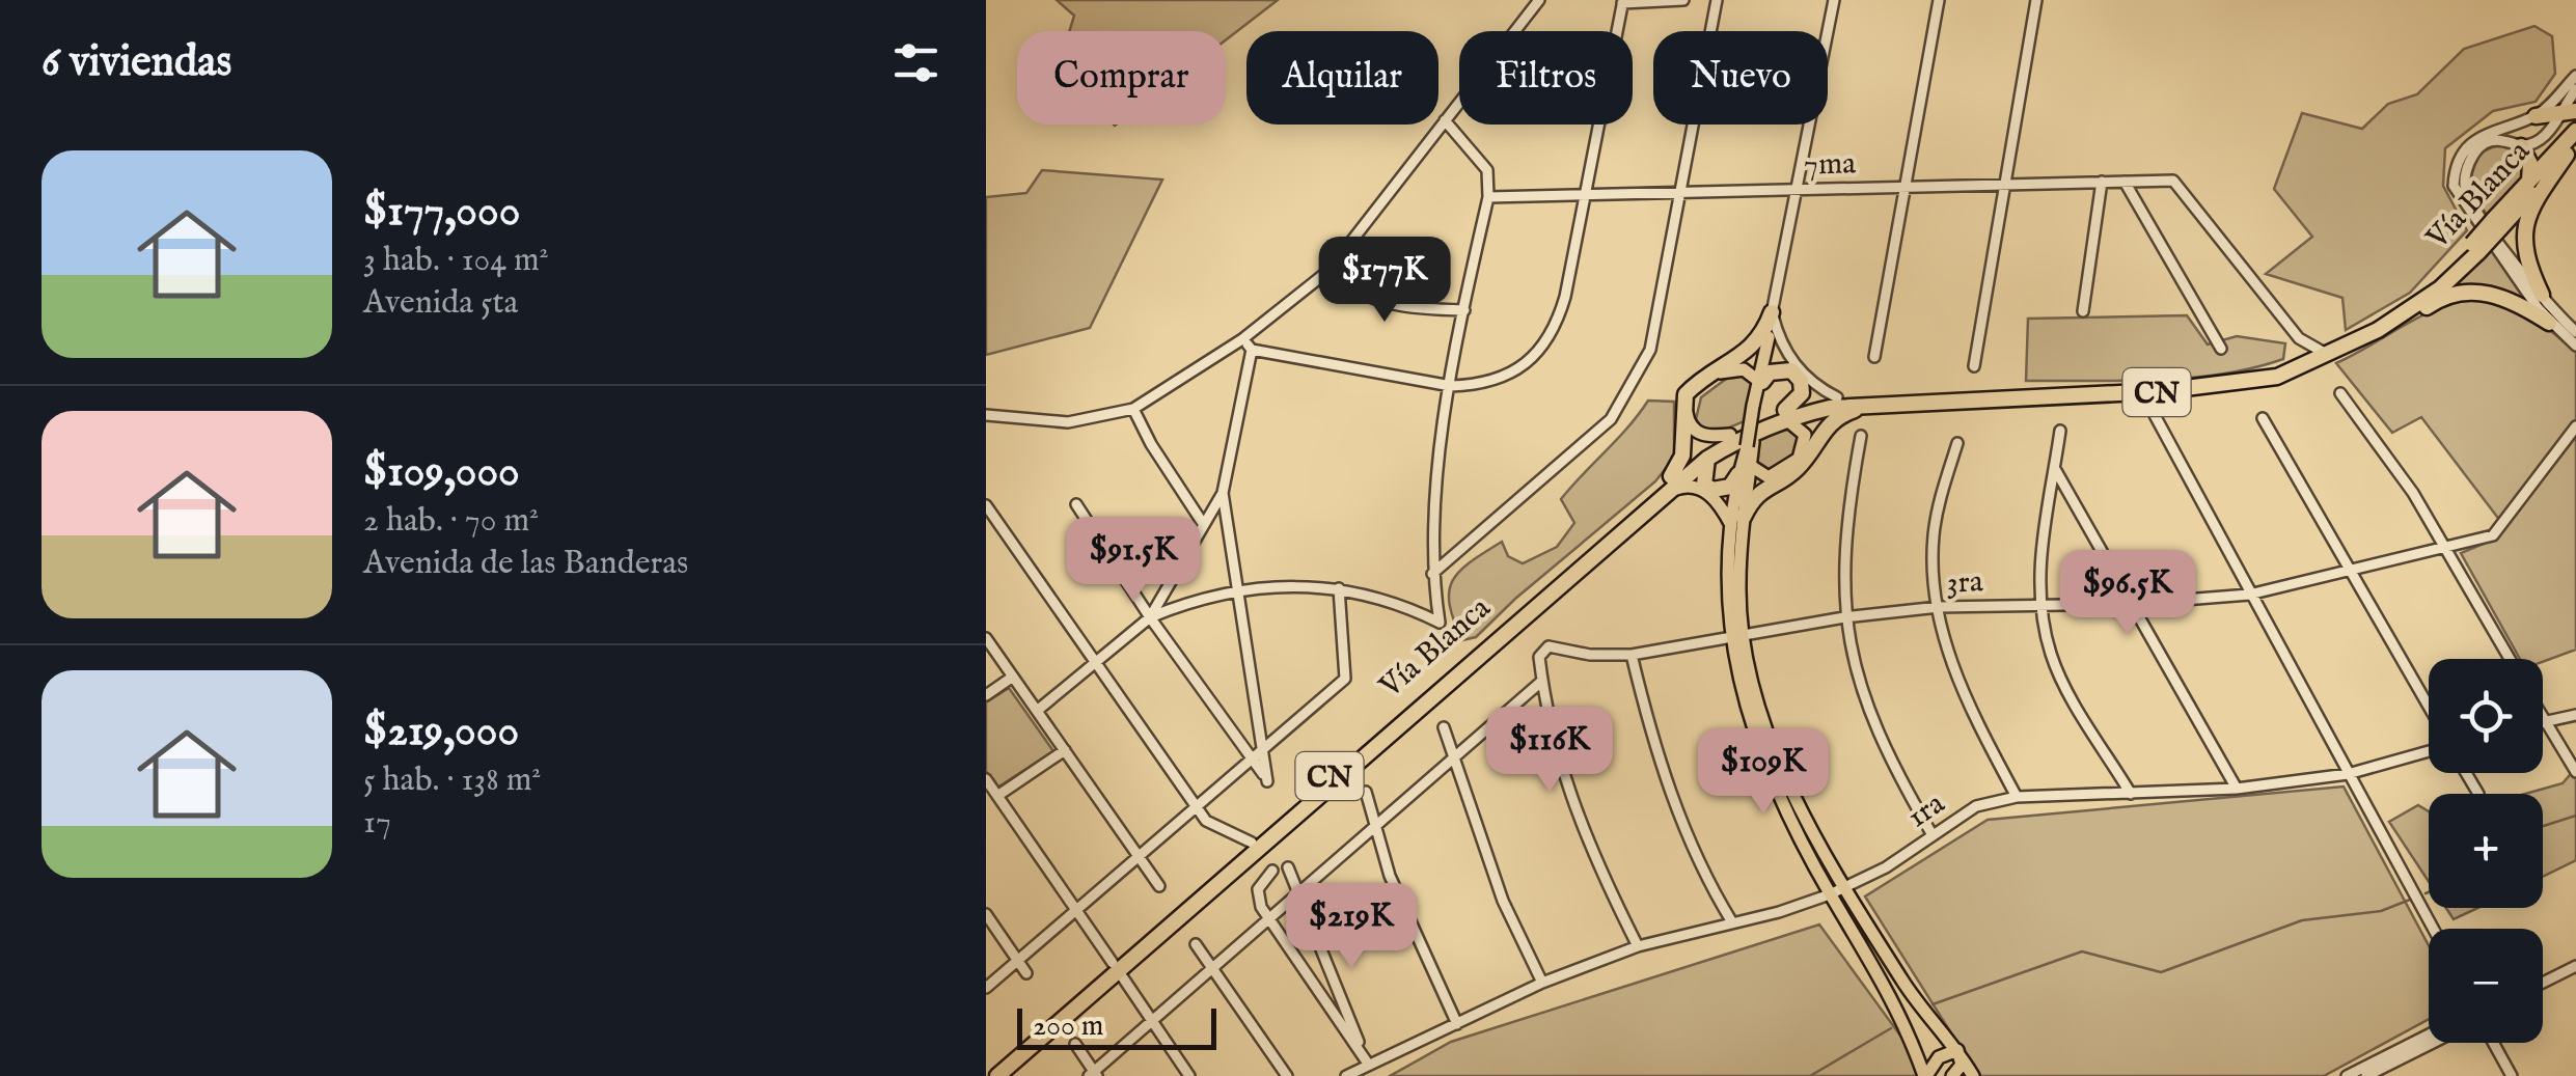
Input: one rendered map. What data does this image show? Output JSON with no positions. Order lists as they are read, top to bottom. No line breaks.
{"streets":{"highway":["Vía Blanca","CN"],"street":["7ma","3ra","1ra"]},"crossings":[["7ma","Vía Blanca"]],"scale_bar":"200 m","page":{"heading":"6 viviendas","chip":["Comprar","Alquilar","Filtros","Nuevo"],"list":[{"name":"$177,000","note":"3 hab. · 104 m² · Avenida 5ta"},{"name":"$109,000","note":"2 hab. · 70 m² · Avenida de las Banderas"},{"name":"$219,000","note":"5 hab. · 138 m² · 17"}],"price":["$177K","$91.5K","$96.5K","$116K","$109K","$219K"],"map_buttons":["+","−"],"scale":"200 m"}}
